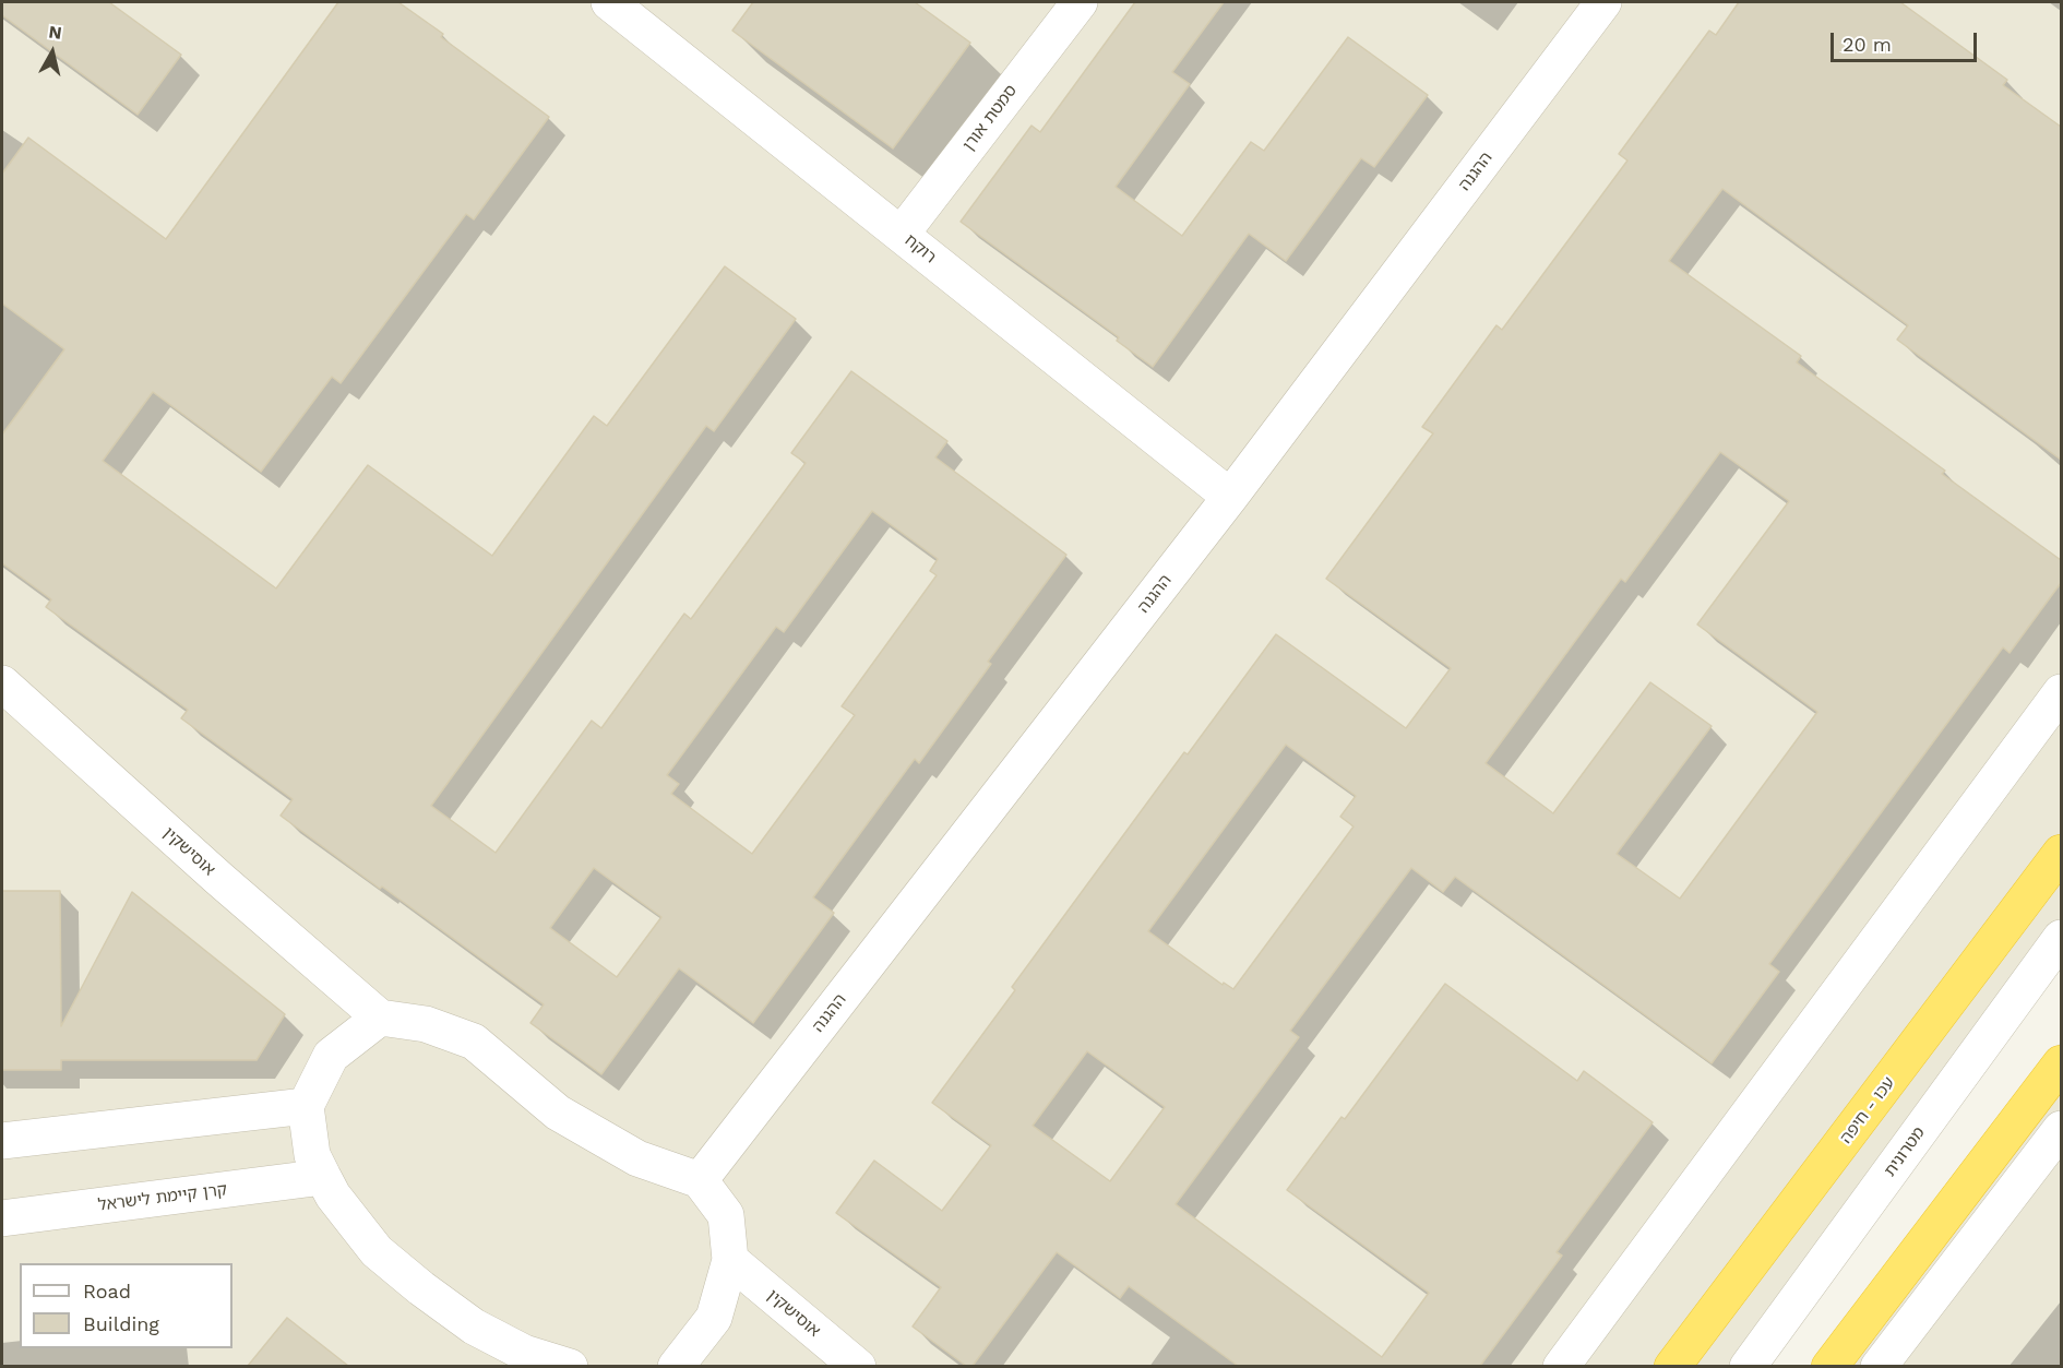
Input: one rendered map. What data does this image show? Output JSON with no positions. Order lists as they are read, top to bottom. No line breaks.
{"streets":{"highway":["עכו - חיפה"],"street":["סמטת אורן","ההגנה","רוקח","אוסישקין","מטרונית","קרן קיימת לישראל"]},"crossings":[["סמטת אורן","רוקח"],["ההגנה","רוקח"]],"legend":["Road","Building"],"scale_bar":"20 m","north":"top"}
